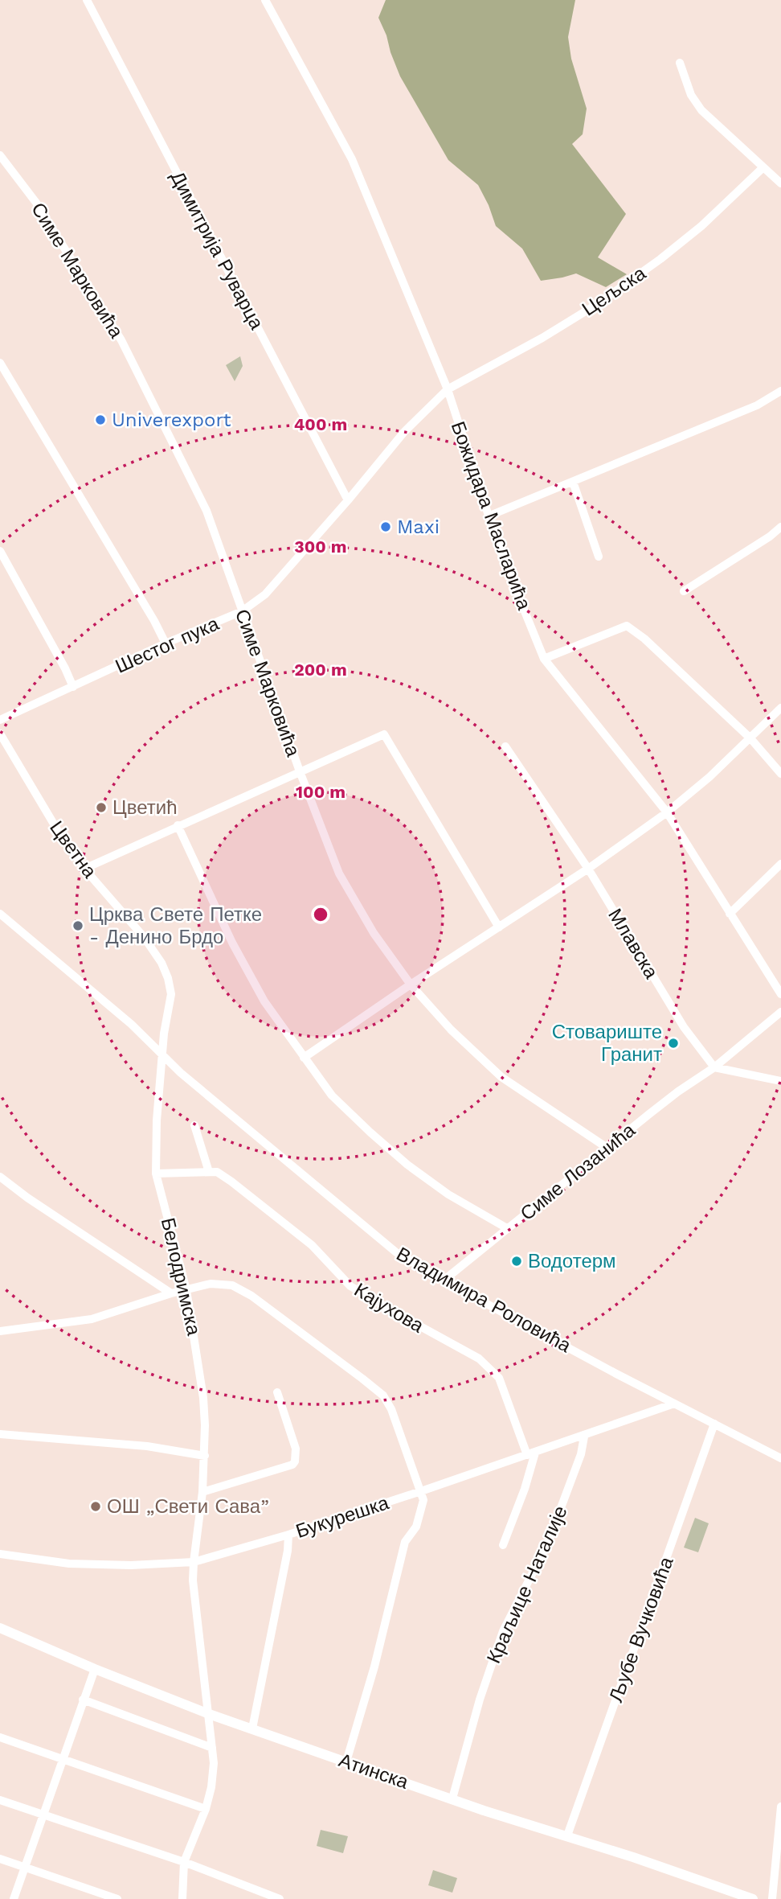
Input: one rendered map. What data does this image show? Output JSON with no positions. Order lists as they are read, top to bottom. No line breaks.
{"streets":{"street":["Димитрија Руварца","Симе Марковића","Цељска","Божидара Масларића","Шестог пука","Цветна","Млавска","Симе Лозанића","Белодримска","Владимира Роловића","Кајухова","Букурешка","Краљице Наталије","Љубе Вучковића","Атинска"]},"crossings":[["Димитрија Руварца","Шестог пука"],["Симе Марковића","Шестог пука"],["Симе Марковића","Симе Лозанића"],["Цељска","Божидара Масларића"],["Цељска","Шестог пука"],["Божидара Масларића","Шестог пука"],["Цветна","Белодримска"],["Цветна","Владимира Роловића"],["Млавска","Симе Лозанића"],["Симе Лозанића","Владимира Роловића"],["Белодримска","Владимира Роловића"],["Белодримска","Кајухова"],["Белодримска","Букурешка"],["Белодримска","Атинска"],["Владимира Роловића","Букурешка"],["Владимира Роловића","Љубе Вучковића"],["Кајухова","Букурешка"],["Букурешка","Краљице Наталије"],["Краљице Наталије","Атинска"],["Љубе Вучковића","Атинска"]],"places":["Univerexport","Maxi","Цветић","Црква Свете Петке - Денино Брдо","Стовариште Гранит","Водотерм","ОШ „Свети Сава”"],"rings":["400 m","300 m","200 m","100 m"]}
